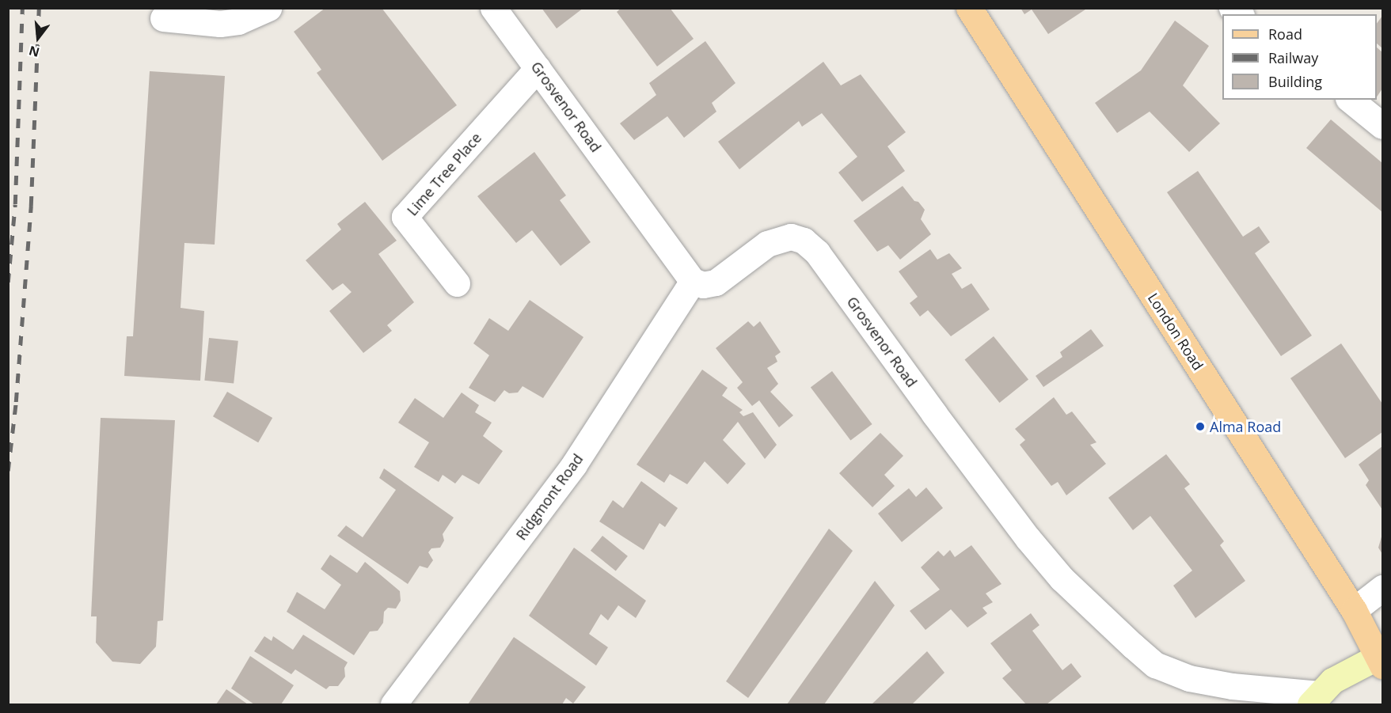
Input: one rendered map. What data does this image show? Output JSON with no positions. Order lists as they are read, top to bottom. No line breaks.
{"streets":{"main road":["London Road"],"street":["Grosvenor Road","Lime Tree Place","Ridgmont Road"]},"crossings":[["Grosvenor Road","Lime Tree Place"],["Grosvenor Road","Ridgmont Road"]],"places":["Alma Road"],"legend":["Road","Railway","Building"],"north":"bottom"}
